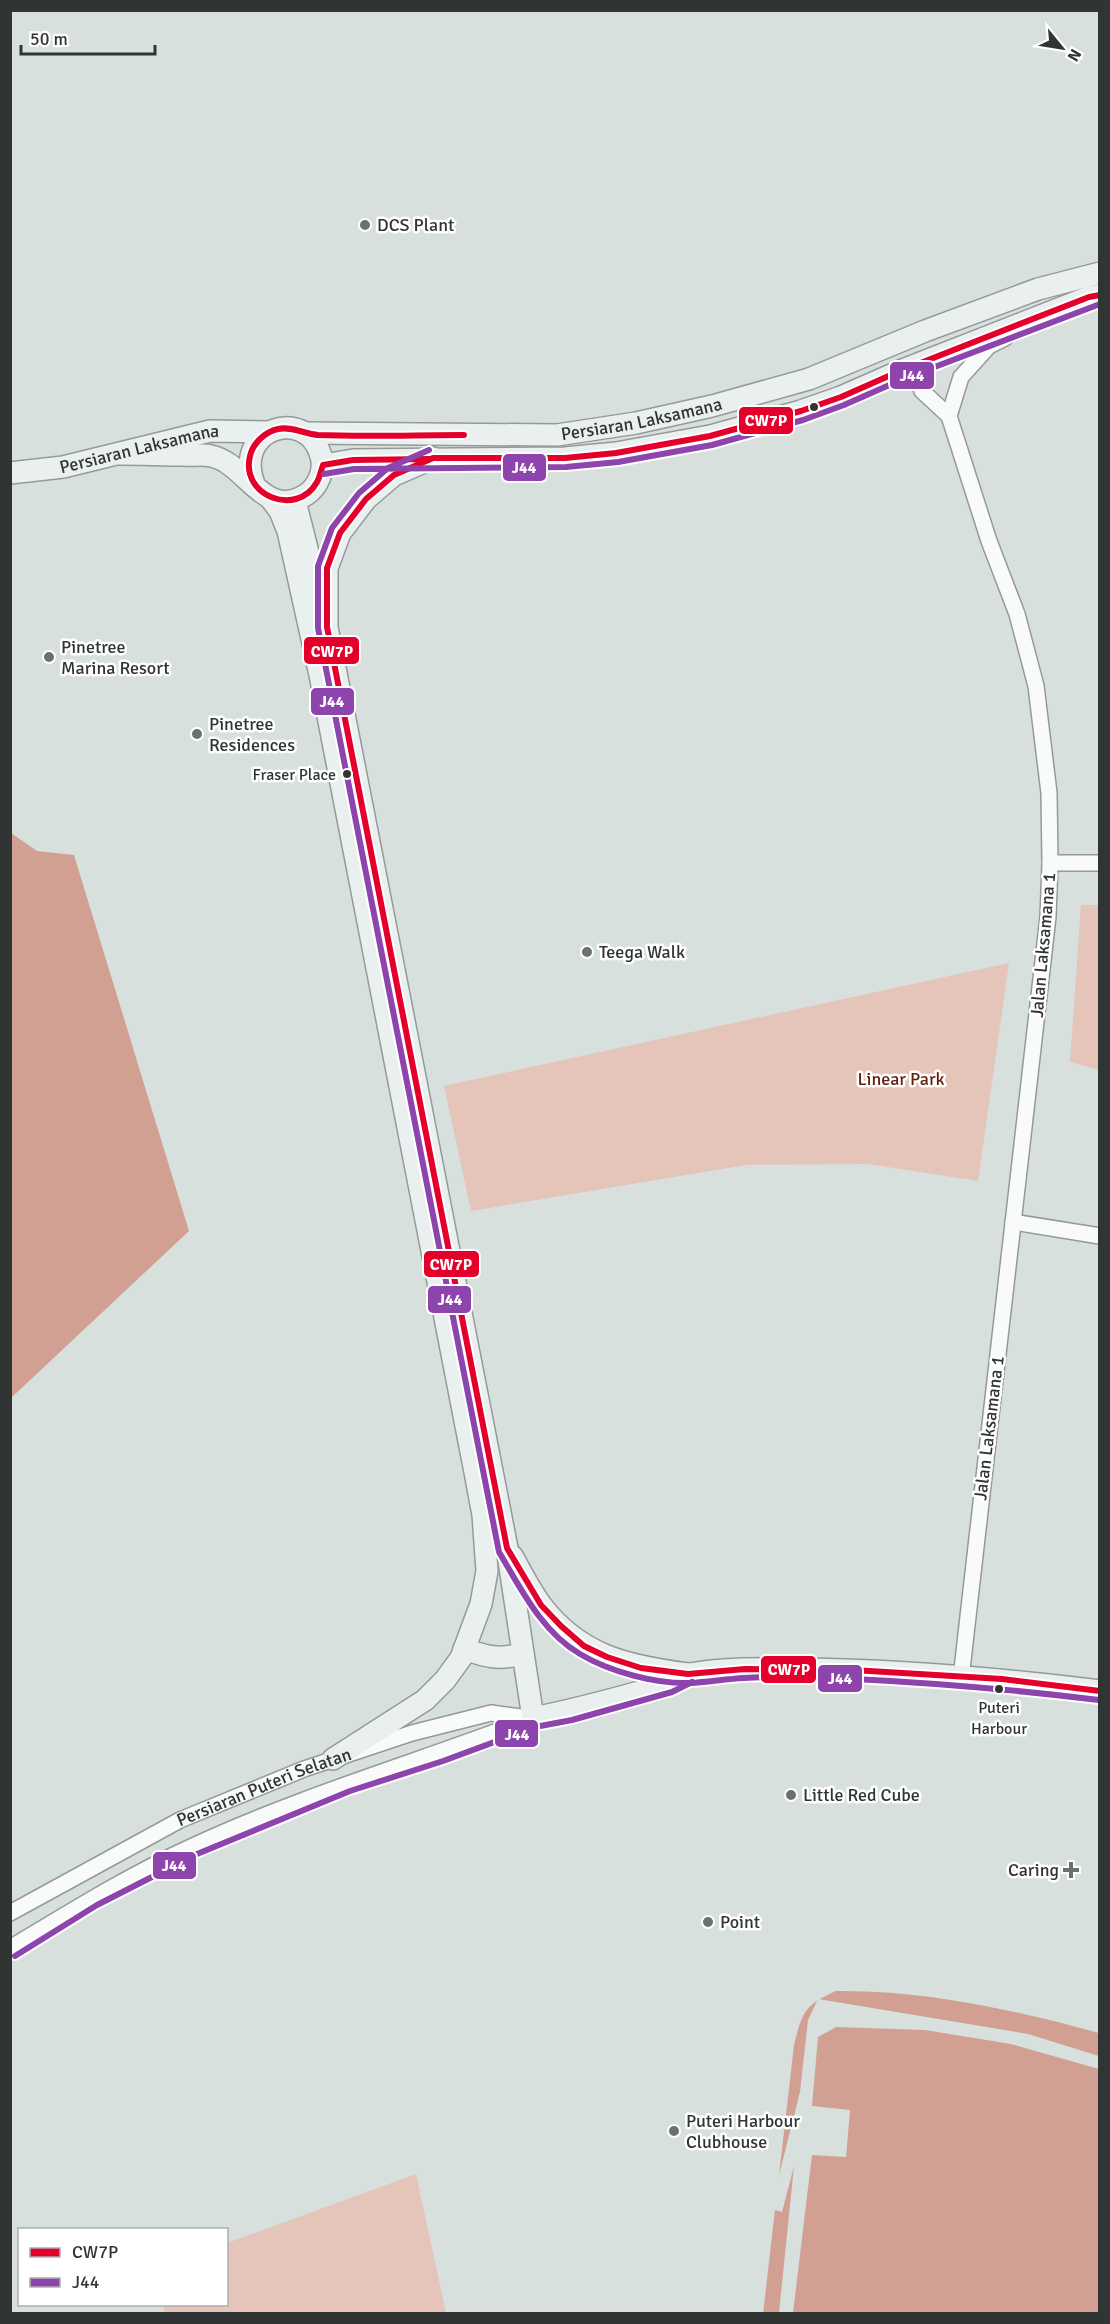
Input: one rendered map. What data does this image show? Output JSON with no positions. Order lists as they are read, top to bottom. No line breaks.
{"streets":{"street":["Persiaran Laksamana","Jalan Laksamana 1","Persiaran Puteri Selatan"]},"crossings":[["Persiaran Laksamana","Persiaran Puteri Selatan"],["Jalan Laksamana 1","Persiaran Puteri Selatan"]],"parks":["Linear Park"],"places":{"other":["DCS Plant","Pinetree Marina Resort","Pinetree Residences","Fraser Place","Teega Walk","Puteri Harbour","Little Red Cube","Point","Puteri Harbour Clubhouse"],"health":["Caring"]},"lines":["transit line CW7P","transit line J44"],"legend":["CW7P","J44"],"scale_bar":"50 m","north":"bottom right"}
